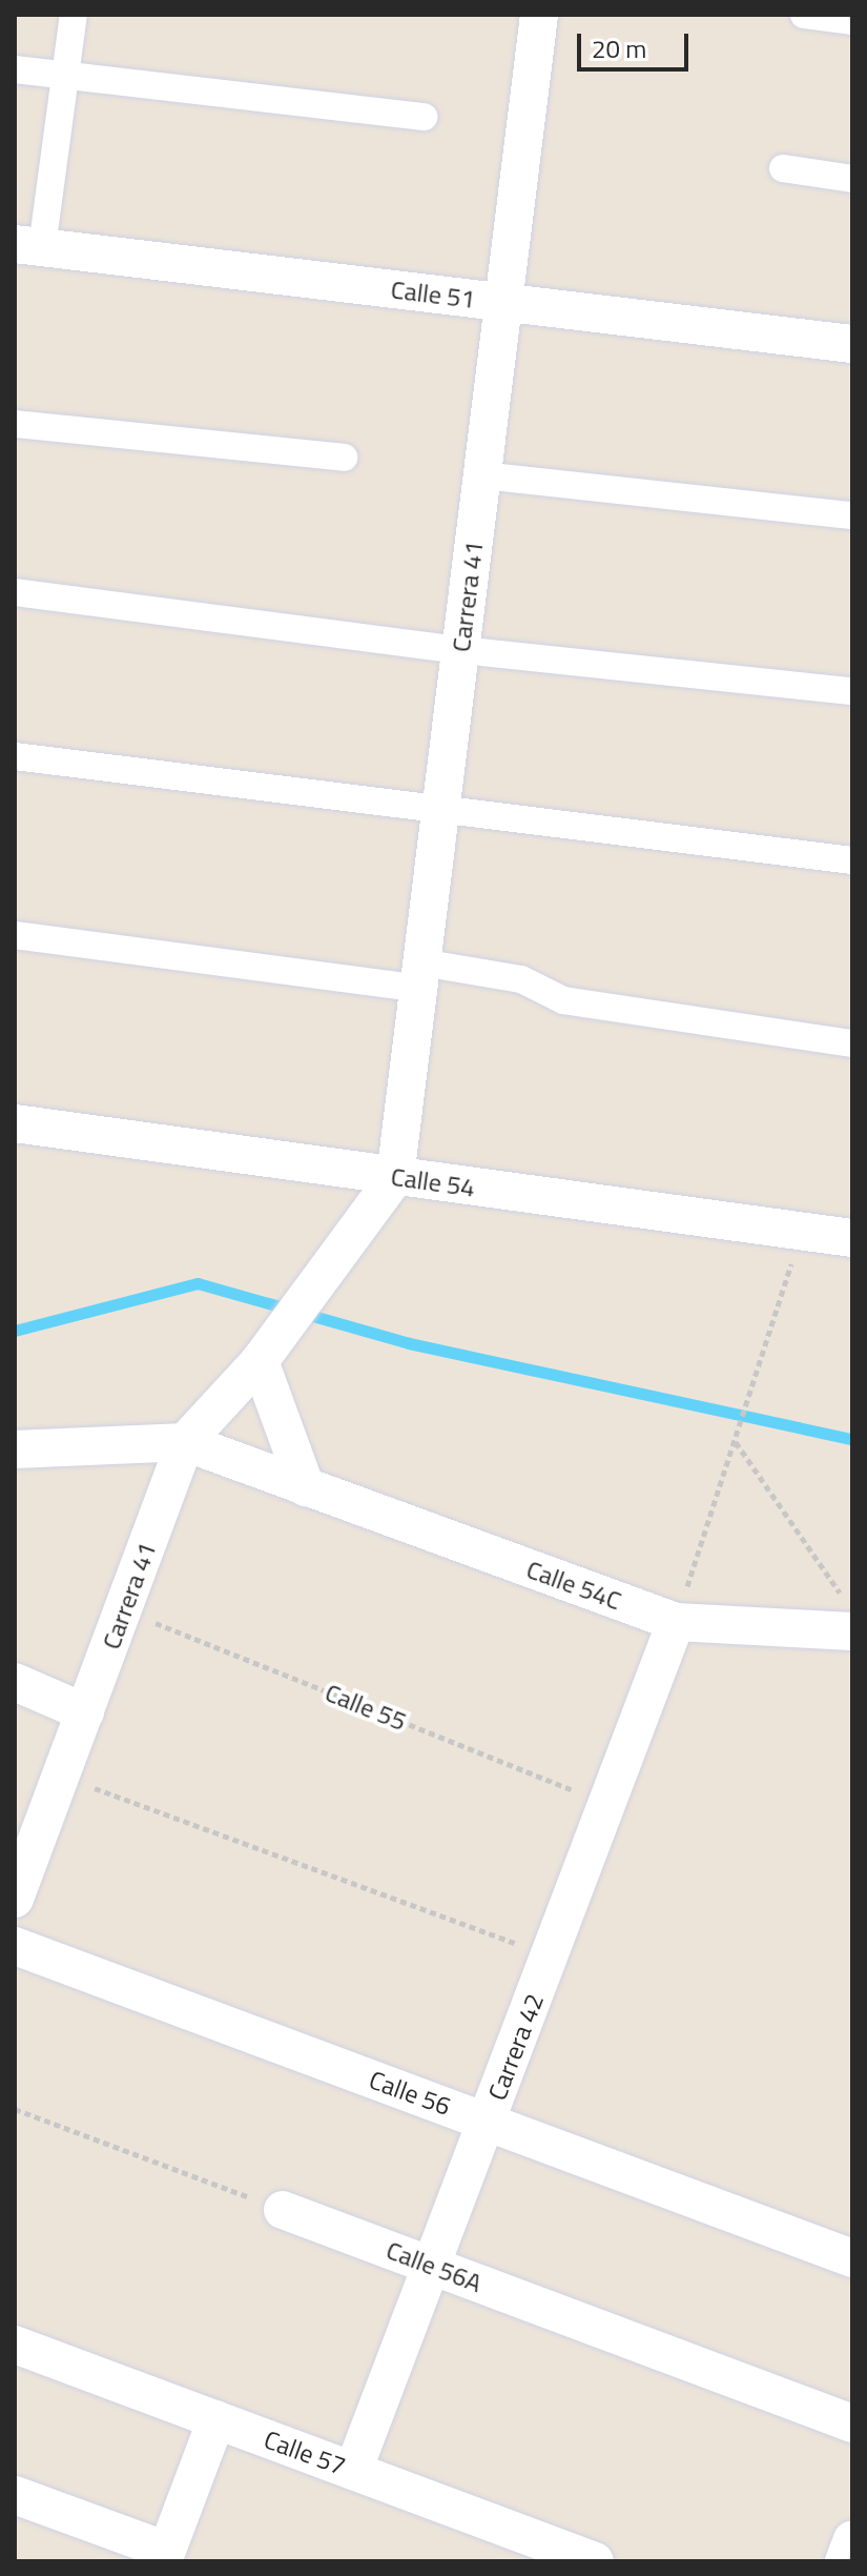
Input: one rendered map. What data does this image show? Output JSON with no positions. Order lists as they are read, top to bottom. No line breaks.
{"streets":{"street":["Calle 51","Carrera 41","Calle 54","Calle 54C","Carrera 42","Calle 56","Calle 56A","Calle 57"],"path":["Calle 55"]},"crossings":[["Calle 51","Carrera 41"],["Carrera 41","Calle 54"],["Carrera 41","Calle 54C"],["Carrera 41","Calle 55"],["Calle 54C","Carrera 42"],["Calle 55","Carrera 42"],["Carrera 42","Calle 56"],["Carrera 42","Calle 56A"],["Carrera 42","Calle 57"]],"scale_bar":"20 m"}
